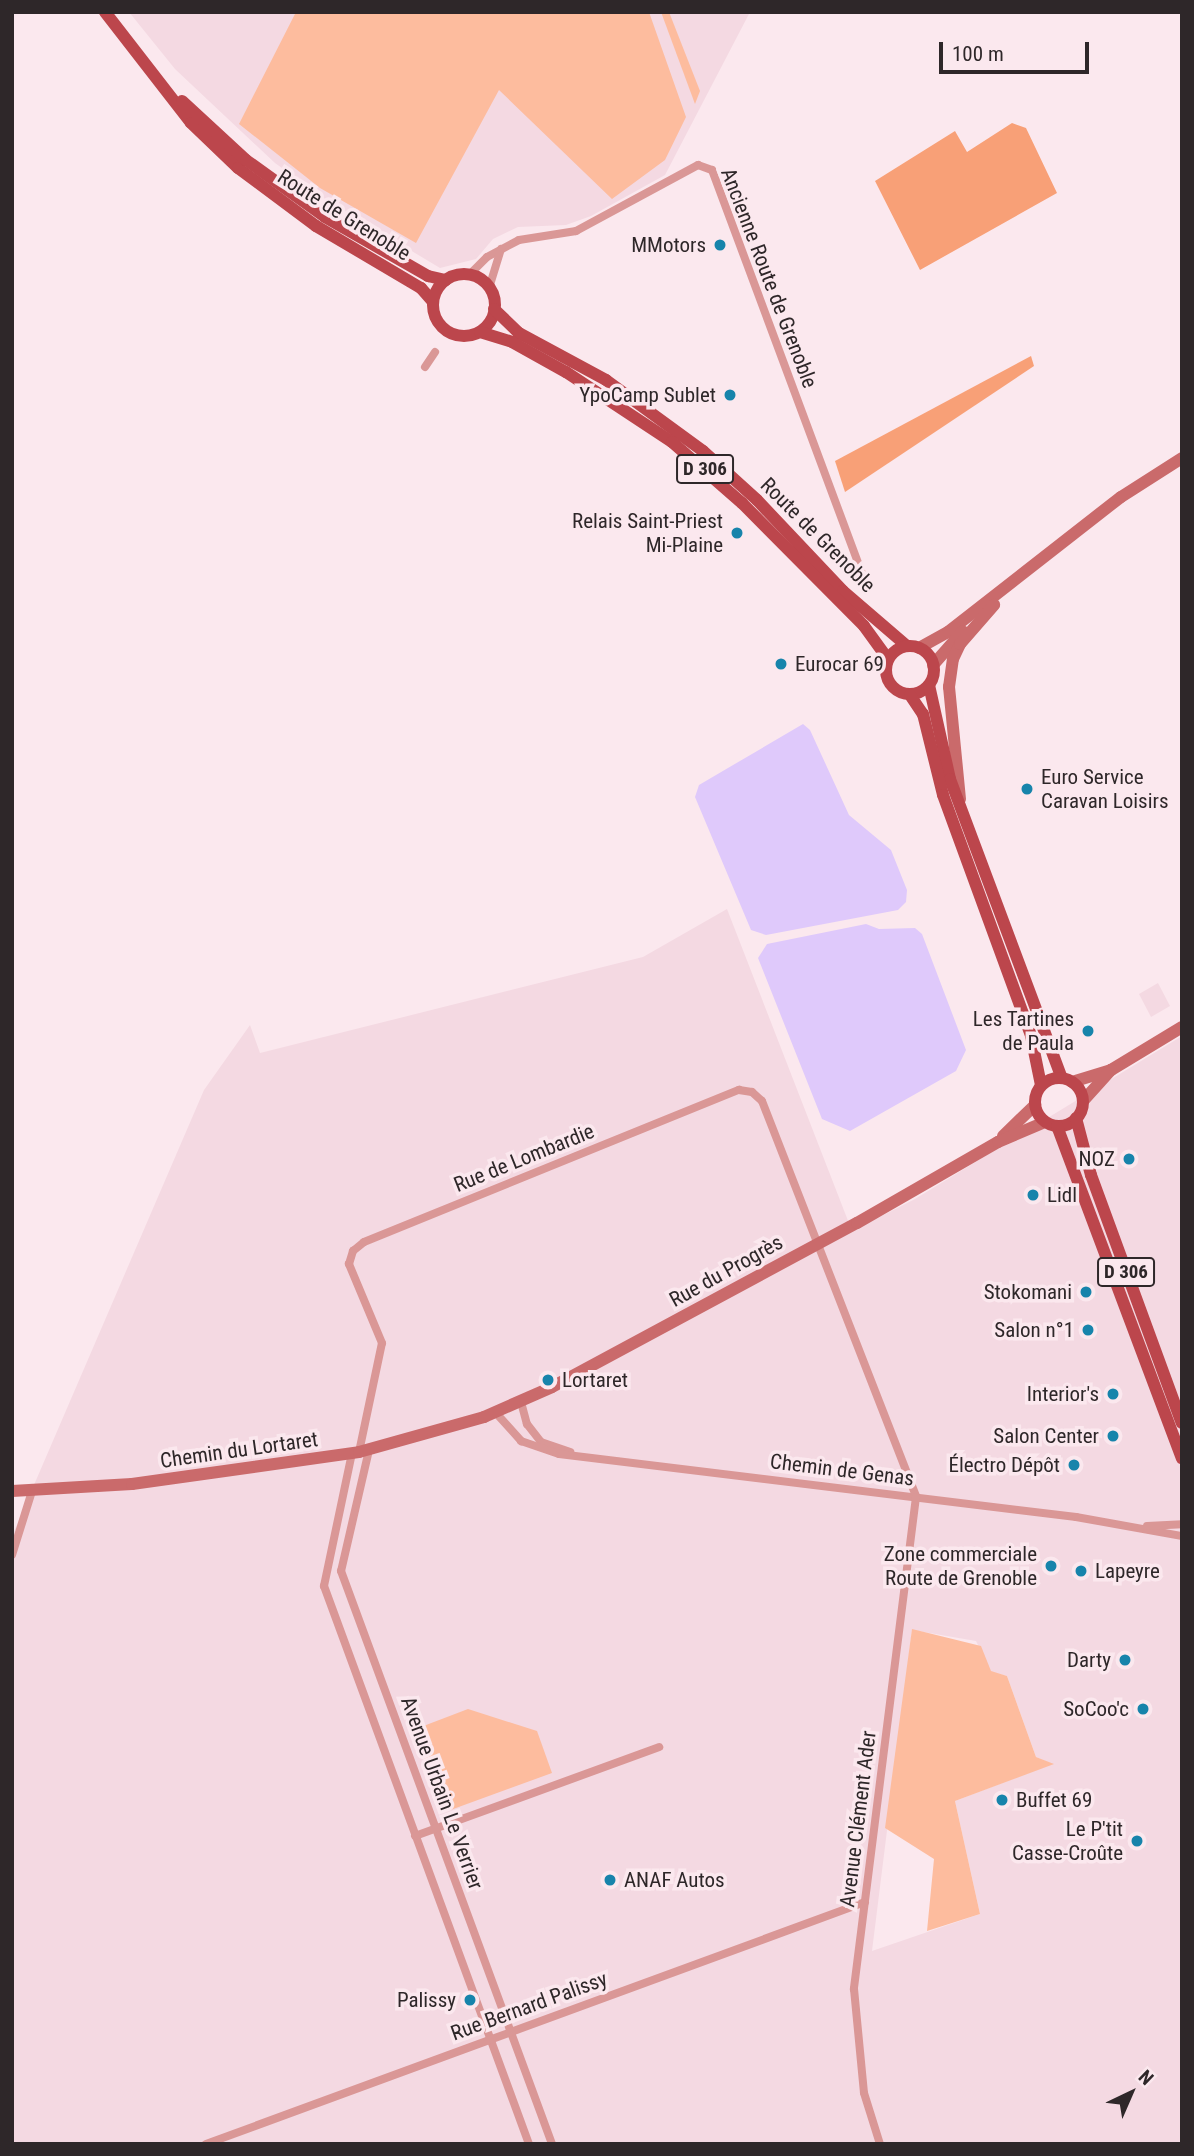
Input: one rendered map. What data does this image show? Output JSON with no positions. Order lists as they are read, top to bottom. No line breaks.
{"streets":{"main road":["Route de Grenoble","D 306","Rue du Progrès","Chemin du Lortaret"],"street":["Ancienne Route de Grenoble","Rue de Lombardie","Chemin de Genas","Avenue Urbain Le Verrier","Avenue Clément Ader","Rue Bernard Palissy"]},"crossings":[["Route de Grenoble","Ancienne Route de Grenoble"],["D 306","Rue du Progrès"],["Rue de Lombardie","Rue du Progrès"],["Rue de Lombardie","Chemin du Lortaret"],["Rue de Lombardie","Avenue Urbain Le Verrier"],["Rue du Progrès","Chemin du Lortaret"],["Rue du Progrès","Chemin de Genas"],["Chemin du Lortaret","Avenue Urbain Le Verrier"],["Chemin de Genas","Avenue Clément Ader"],["Avenue Urbain Le Verrier","Rue Bernard Palissy"],["Avenue Clément Ader","Rue Bernard Palissy"]],"places":["MMotors","YpoCamp Sublet","Relais Saint-Priest Mi-Plaine","Eurocar 69","Euro Service Caravan Loisirs","Les Tartines de Paula","NOZ","Lidl","Stokomani","Salon n°1","Lortaret","Interior's","Salon Center","Électro Dépôt","Zone commerciale Route de Grenoble","Lapeyre","Darty","SoCoo'c","Buffet 69","Le P'tit Casse-Croûte","ANAF Autos","Palissy"],"scale_bar":"100 m","north":"top right"}
